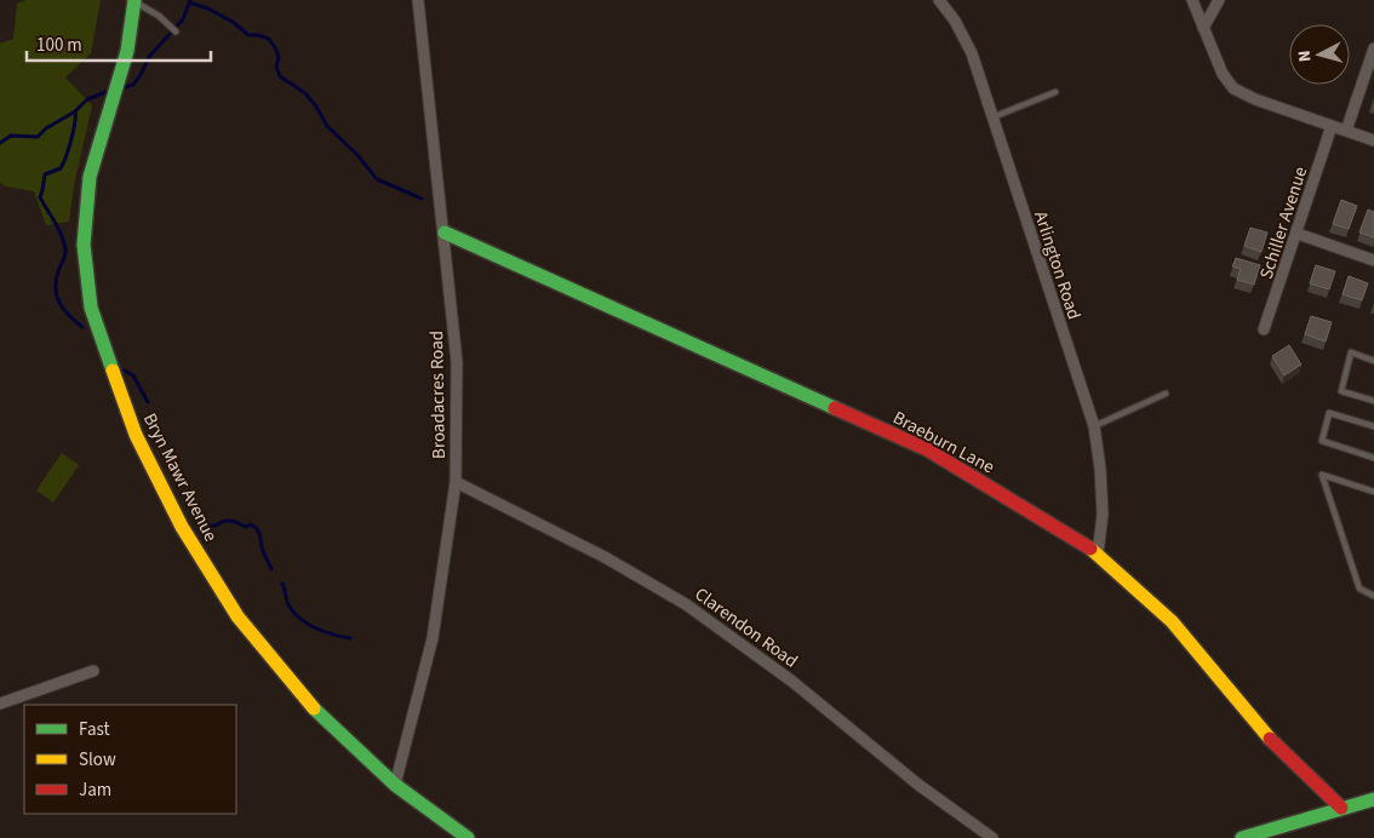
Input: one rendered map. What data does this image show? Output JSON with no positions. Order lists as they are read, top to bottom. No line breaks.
{"streets":{"street":["Schiller Avenue","Arlington Road","Broadacres Road","Braeburn Lane","Bryn Mawr Avenue","Clarendon Road"]},"crossings":[["Arlington Road","Braeburn Lane"],["Broadacres Road","Braeburn Lane"],["Broadacres Road","Bryn Mawr Avenue"],["Broadacres Road","Clarendon Road"]],"legend":["Fast","Slow","Jam"],"scale_bar":"100 m","north":"left"}
